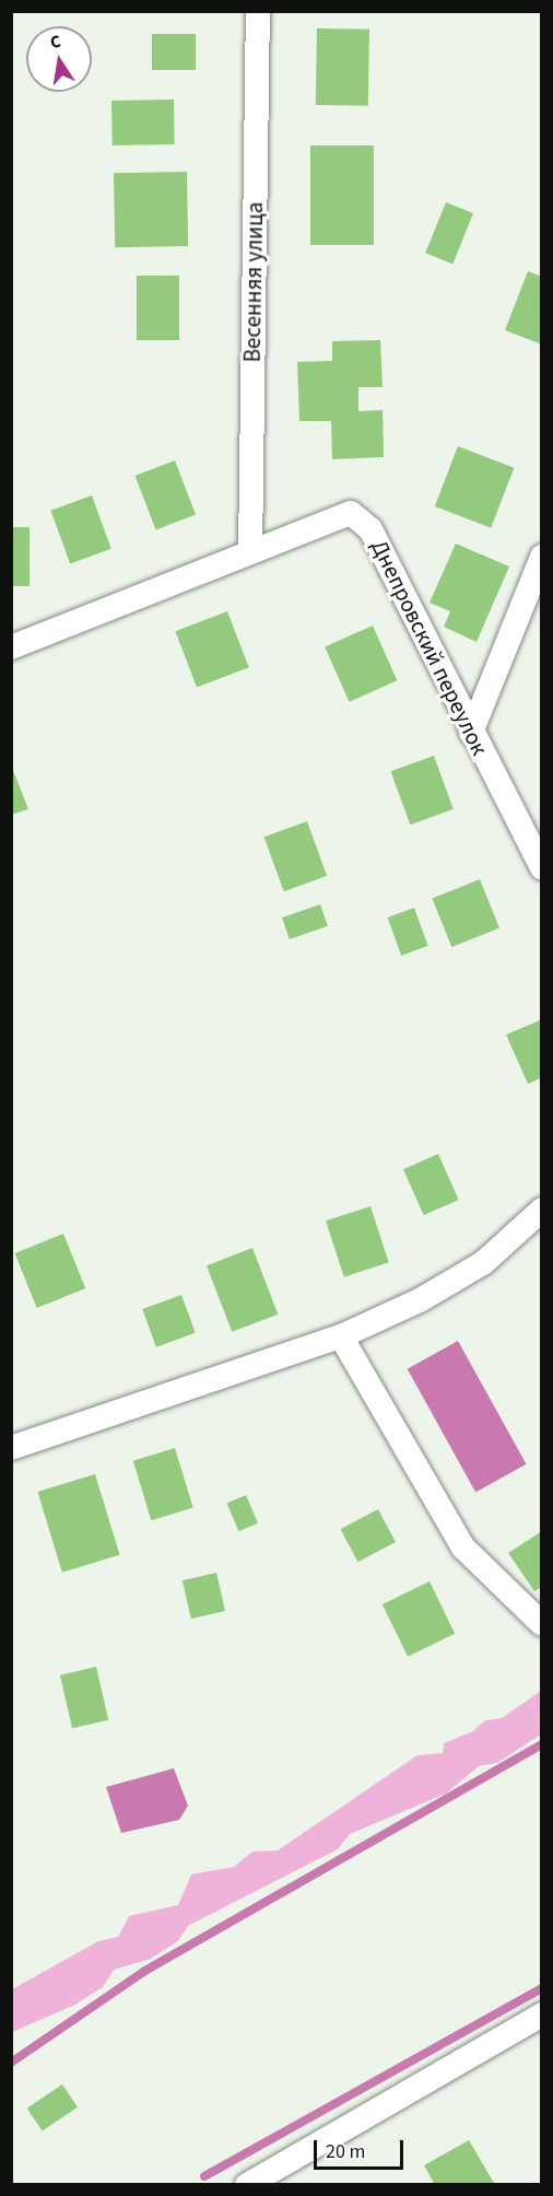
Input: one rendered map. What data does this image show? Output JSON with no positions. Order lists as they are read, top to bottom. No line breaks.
{"streets":{"street":["Весенняя улица","Днепровский переулок"]},"crossings":[["Весенняя улица","Днепровский переулок"]],"scale_bar":"20 m","north":"top"}
